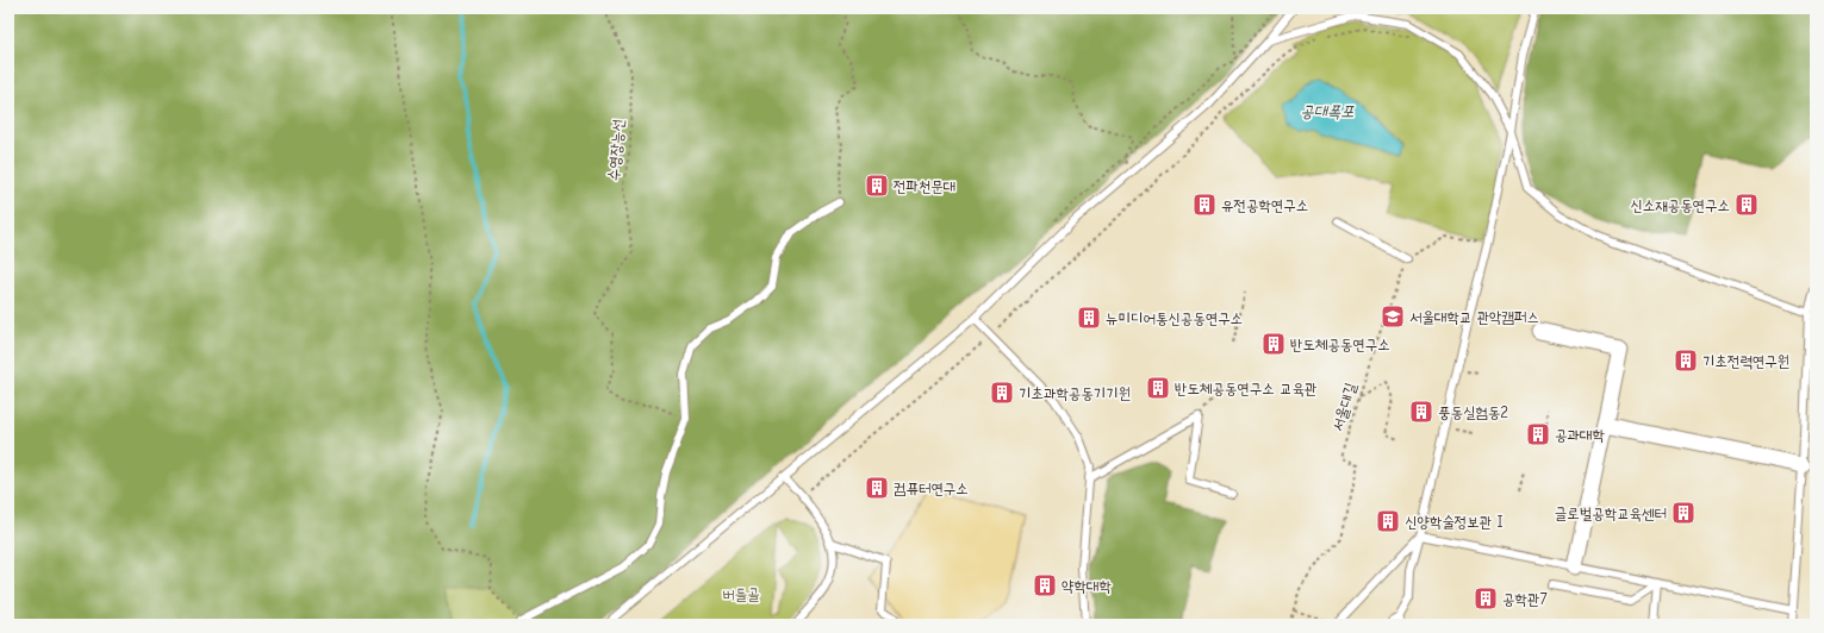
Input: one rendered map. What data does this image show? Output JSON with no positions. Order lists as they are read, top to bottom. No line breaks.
{"streets":{"path":["수영장능선","서울대길"]},"water":["공대폭포"],"parks":["버들골"],"places":{"building":["전파천문대","유전공학연구소","신소재공동연구소","뉴미디어통신공동연구소","반도체공동연구소","기초전력연구원","반도체공동연구소 교육관","기초과학공동기기원","풍동실험동2","공과대학","컴퓨터연구소","글로벌공학교육센터","신양학술정보관 I","약학대학","공학관7"],"school or university":["서울대학교 관악캠퍼스"]}}
